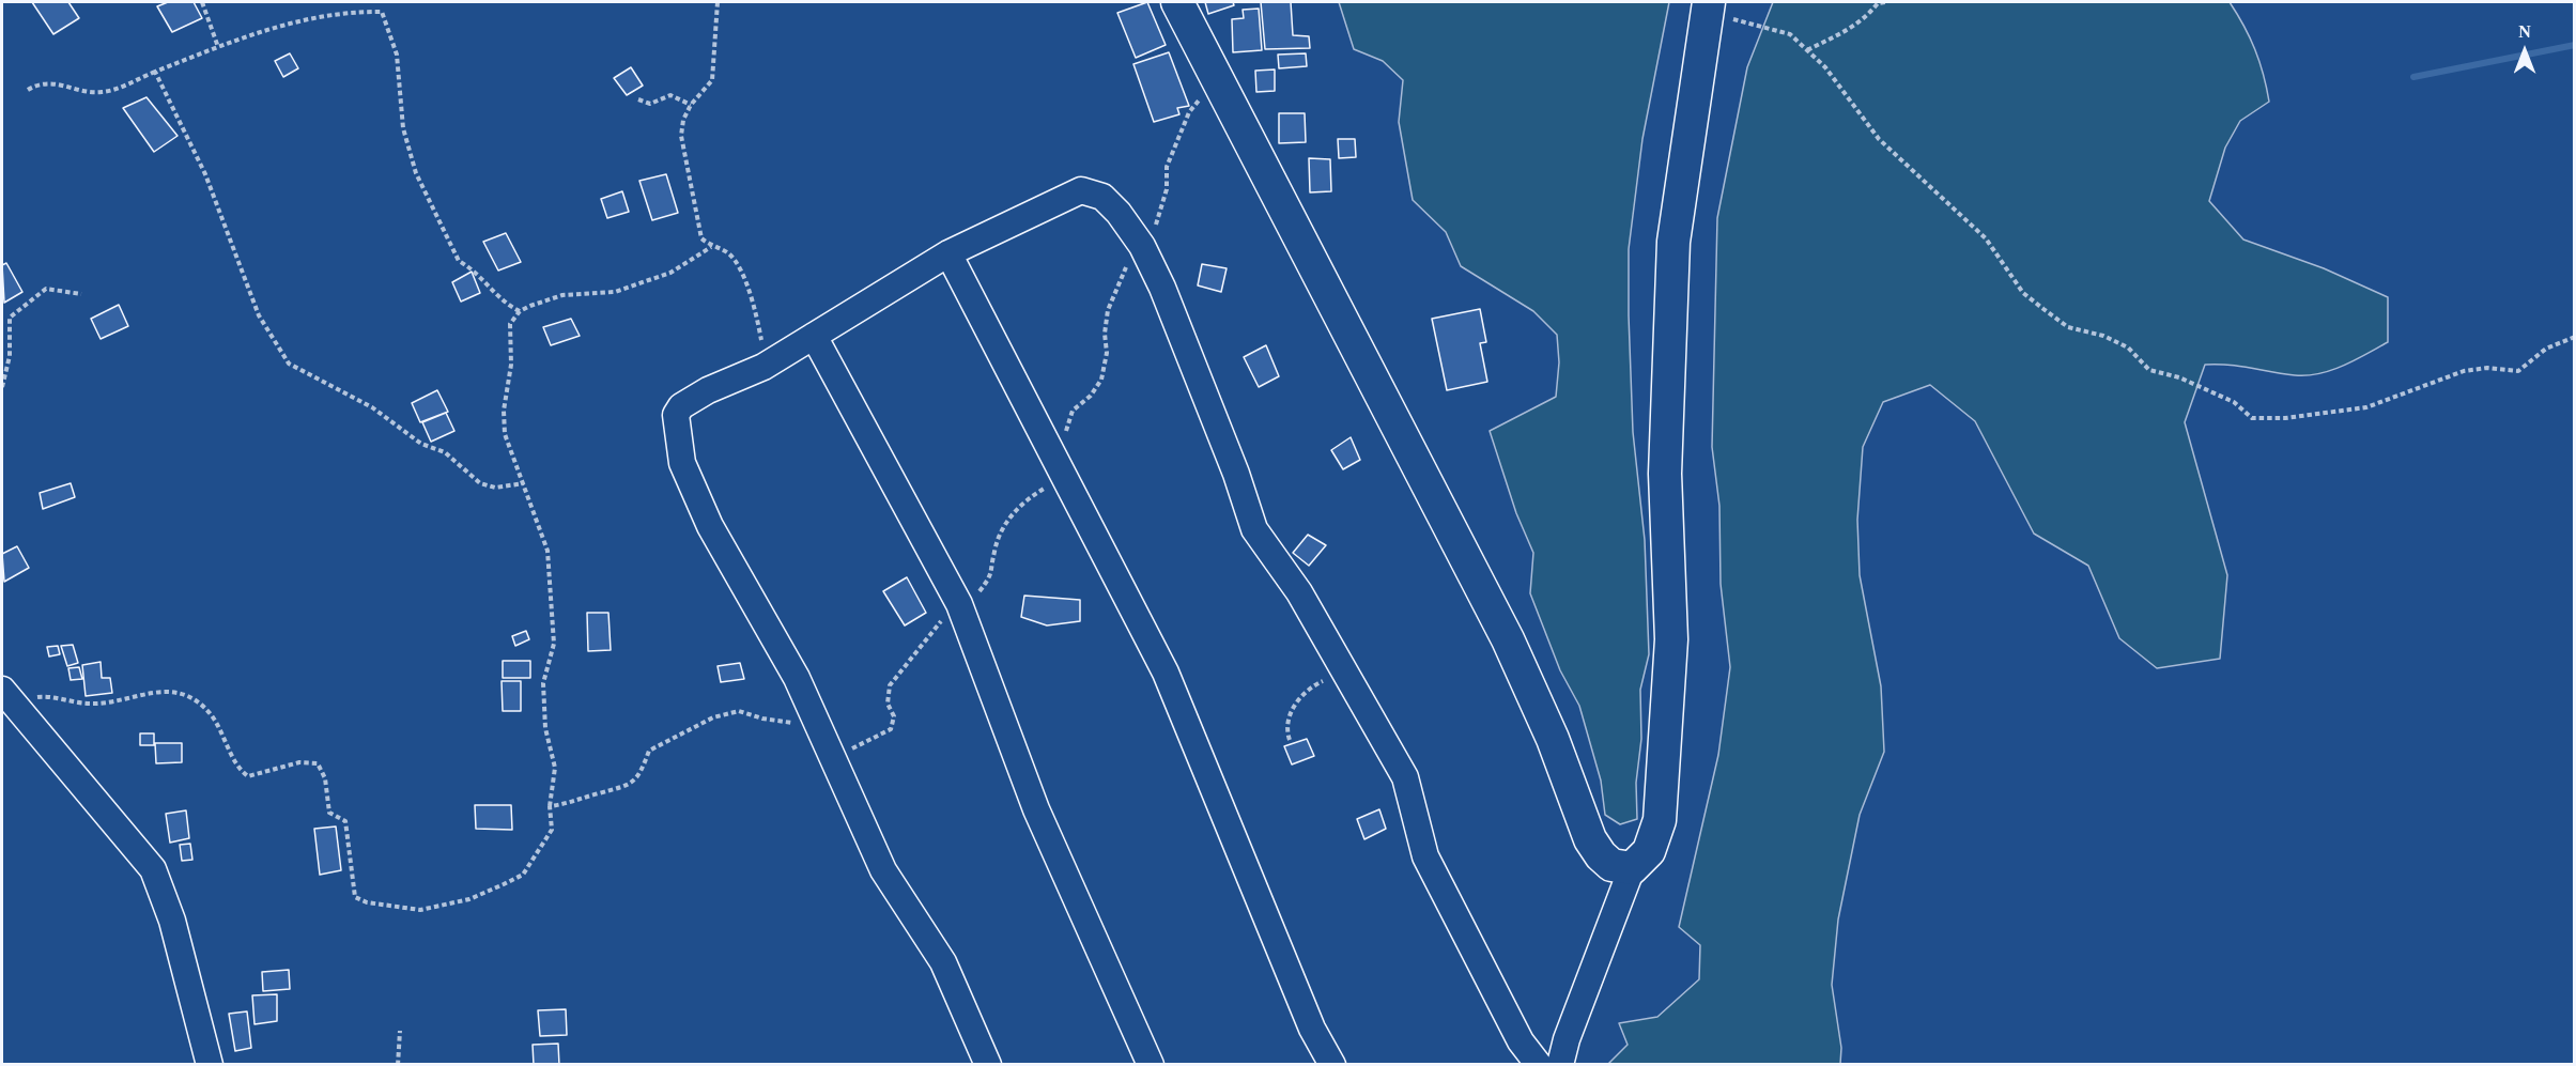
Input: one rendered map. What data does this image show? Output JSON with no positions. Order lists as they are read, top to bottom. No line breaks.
{"north":"top"}
